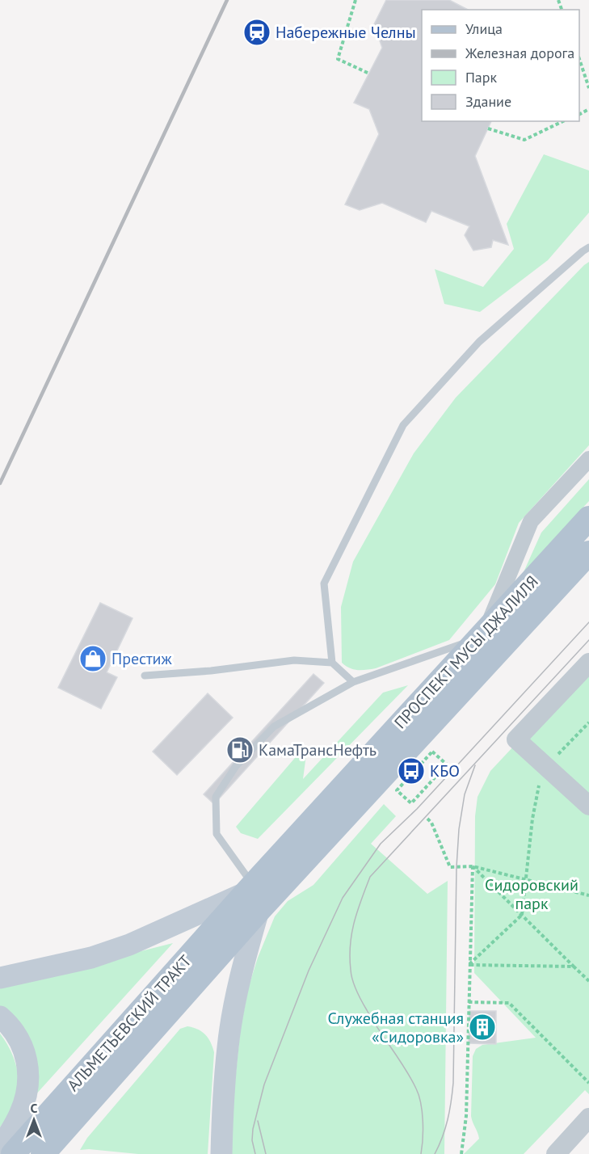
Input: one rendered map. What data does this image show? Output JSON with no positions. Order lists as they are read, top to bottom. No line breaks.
{"streets":{"main road":["ПРОСПЕКТ МУСЫ ДЖАЛИЛЯ","АЛЬМЕТЬЕВСКИЙ ТРАКТ"]},"crossings":[["ПРОСПЕКТ МУСЫ ДЖАЛИЛЯ","АЛЬМЕТЬЕВСКИЙ ТРАКТ"]],"parks":["Сидоровский парк"],"places":{"station":["Набережные Челны"],"shop":["Престиж"],"fuel station":["КамаТрансНефть"],"bus stop":["КБО"],"building":["Служебная станция «Сидоровка»"]},"legend":["Улица","Железная дорога","Парк","Здание"],"north":"top"}
